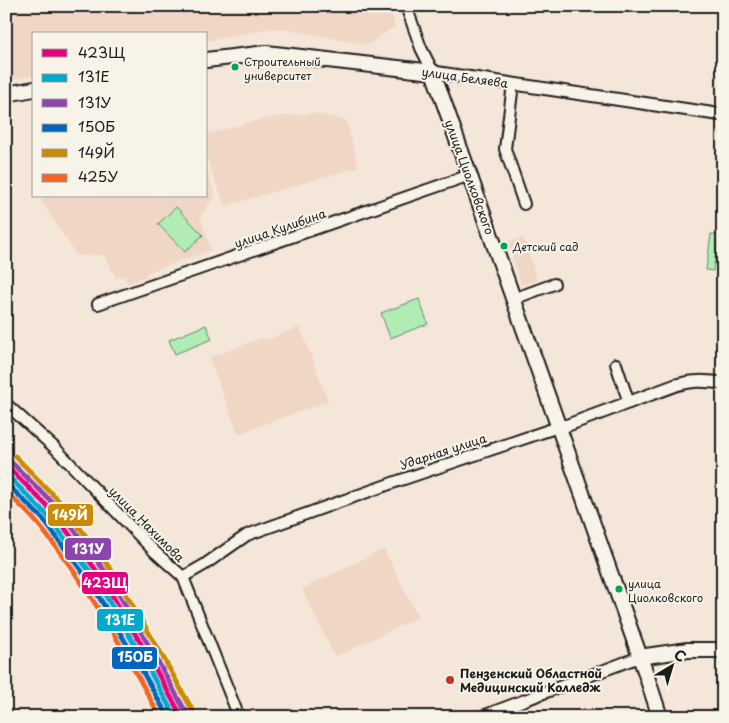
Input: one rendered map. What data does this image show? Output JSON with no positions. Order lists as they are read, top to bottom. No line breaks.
{"streets":{"main road":["улица Беляева","улица Циолковского"],"street":["улица Кулибина","Ударная улица","улица Нахимова"]},"crossings":[["улица Беляева","улица Циолковского"],["улица Циолковского","улица Кулибина"],["улица Циолковского","Ударная улица"],["Ударная улица","улица Нахимова"]],"places":["Строительный университет","Детский сад","улица Циолковского","Пензенский Областной Медицинский Колледж"],"lines":["transit line 149Й","transit line 131У","transit line 423Щ","transit line 131Е","transit line 150Б","transit line 425У"],"legend":["423Щ","131Е","131У","150Б","149Й","425У"],"north":"top right"}
